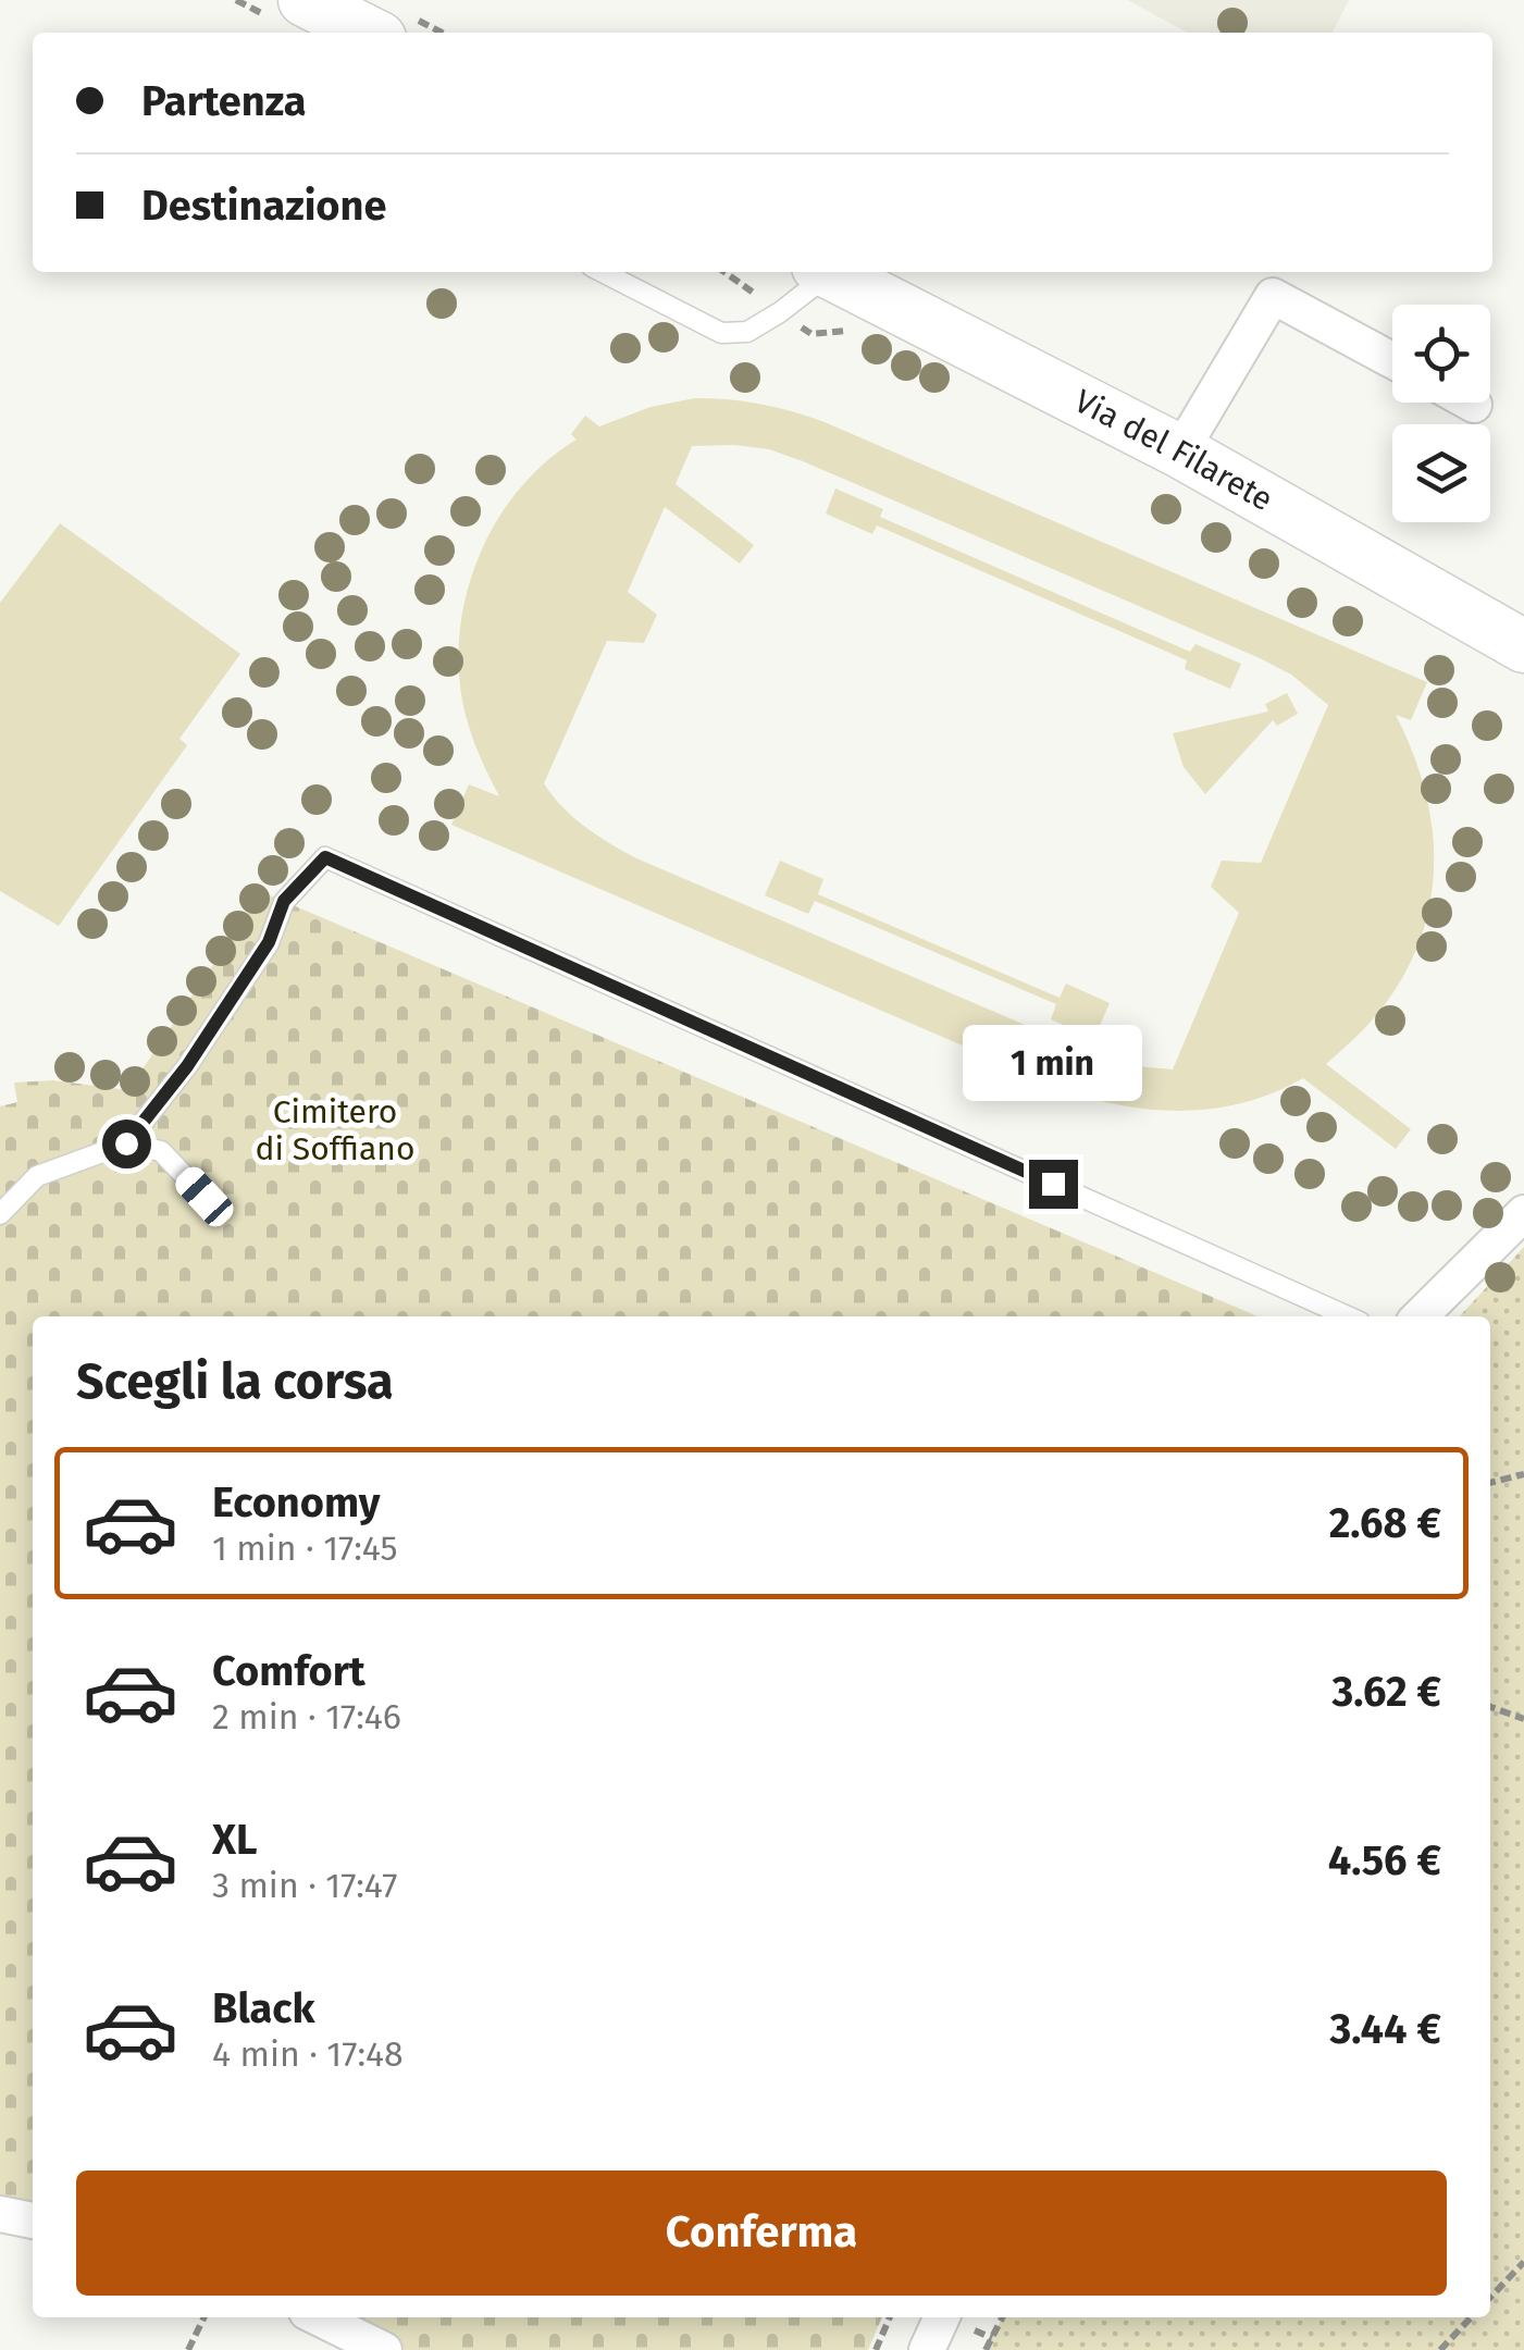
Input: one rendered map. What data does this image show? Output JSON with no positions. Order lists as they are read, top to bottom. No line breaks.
{"streets":{"street":["Via del Filarete"]},"parks":["Cimitero di Soffiano"],"page":{"banner":["Partenza","Destinazione"],"bubble":"1 min","heading":"Scegli la corsa","list":[{"name":"Economy","note":"1 min · 17:45","value":"2.68 €"},{"name":"Comfort","note":"2 min · 17:46","value":"3.62 €"},{"name":"XL","note":"3 min · 17:47","value":"4.56 €"},{"name":"Black","note":"4 min · 17:48","value":"3.44 €"}],"buttons":"Conferma"}}
